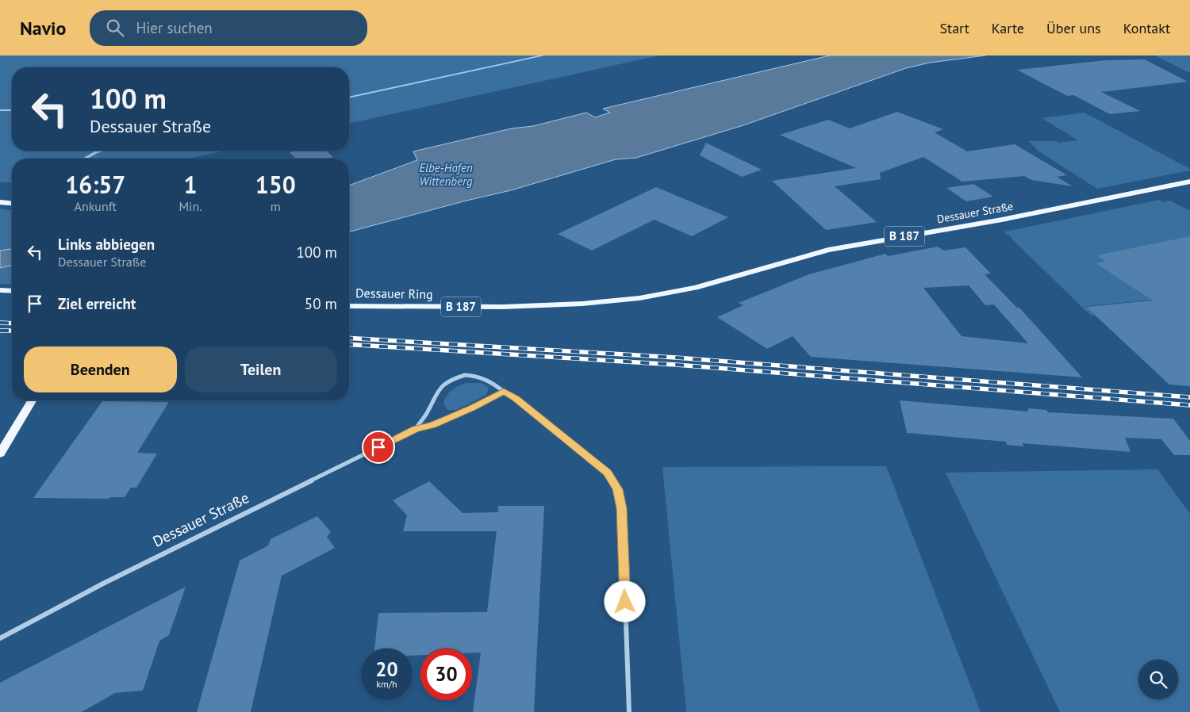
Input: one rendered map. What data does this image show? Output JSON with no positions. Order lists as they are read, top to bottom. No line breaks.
{"streets":{"main road":["Dessauer Straße","B 187","Dessauer Ring"]},"crossings":[["Dessauer Straße","Dessauer Ring"]],"water":["Elbe-Hafen Wittenberg"],"page":{"header":"Navio","search":"Hier suchen","nav":["Start","Karte","Über uns","Kontakt"],"turn":["100 m","Dessauer Straße"],"eta":["16:57","Ankunft","1","Min.","150","m"],"list":[{"name":"Links abbiegen","note":"Dessauer Straße","value":"100 m"},{"name":"Ziel erreicht","value":"50 m"}],"buttons":["Beenden","Teilen"],"speed":"20 km/h","limit":"30"}}
